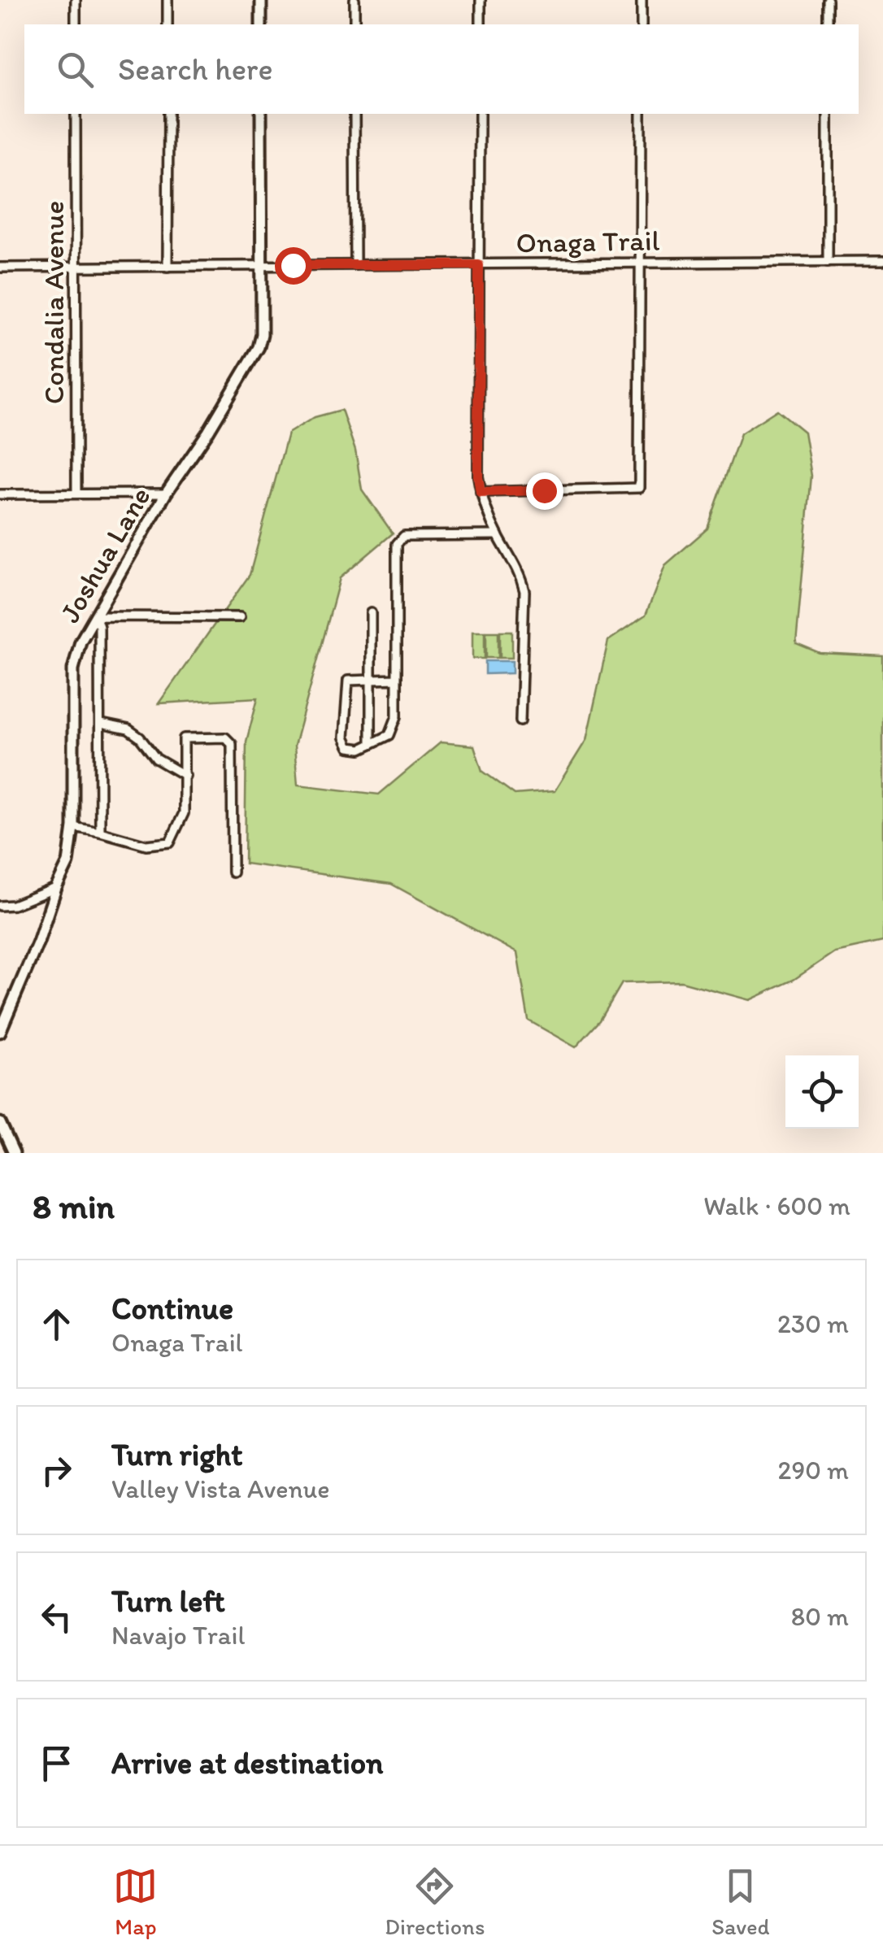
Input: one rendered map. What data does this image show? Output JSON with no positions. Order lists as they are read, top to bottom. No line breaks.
{"streets":{"main road":["Joshua Lane"],"street":["Onaga Trail","Condalia Avenue"]},"crossings":[["Onaga Trail","Condalia Avenue"],["Onaga Trail","Joshua Lane"]],"page":{"search":"Search here","heading":["8 min","Walk · 600 m"],"list":[["Continue","Onaga Trail","230 m"],["Turn right","Valley Vista Avenue","290 m"],["Turn left","Navajo Trail","80 m"],"Arrive at destination"],"nav":["Map","Directions","Saved"]}}
